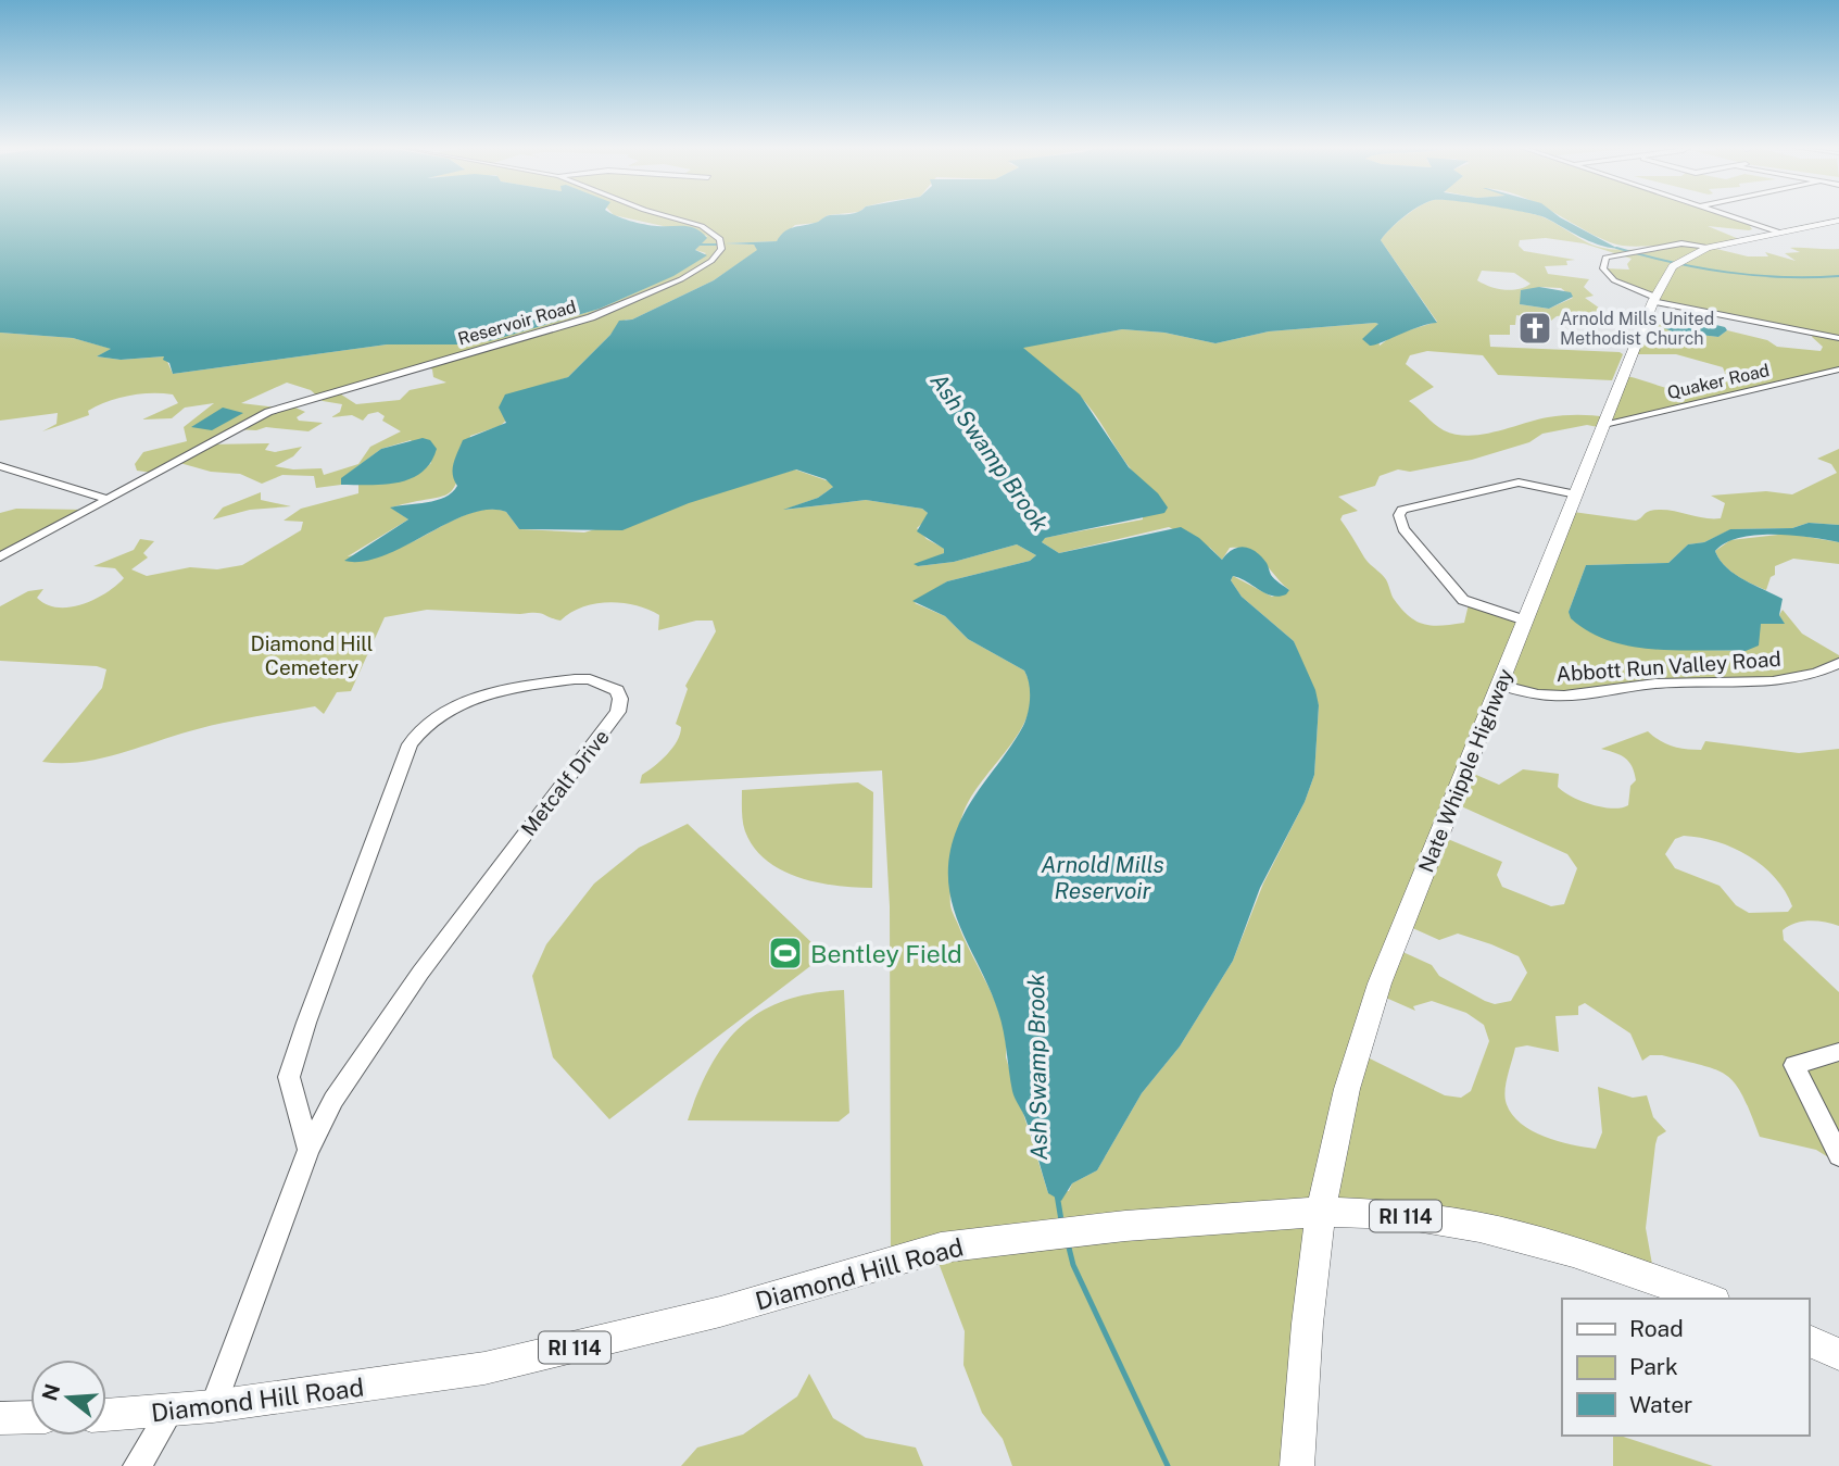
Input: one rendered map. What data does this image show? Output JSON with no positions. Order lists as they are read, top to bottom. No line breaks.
{"streets":{"main road":["Nate Whipple Highway","RI 114","Diamond Hill Road"],"street":["Reservoir Road","Quaker Road","Abbott Run Valley Road","Metcalf Drive"]},"crossings":[["Quaker Road","Nate Whipple Highway"],["Abbott Run Valley Road","Nate Whipple Highway"],["Nate Whipple Highway","Diamond Hill Road"],["Metcalf Drive","Diamond Hill Road"]],"water":["Ash Swamp Brook","Arnold Mills Reservoir"],"parks":["Diamond Hill Cemetery"],"places":{"church":["Arnold Mills United Methodist Church"],"sports":["Bentley Field"]},"legend":["Road","Park","Water"],"north":"left"}
